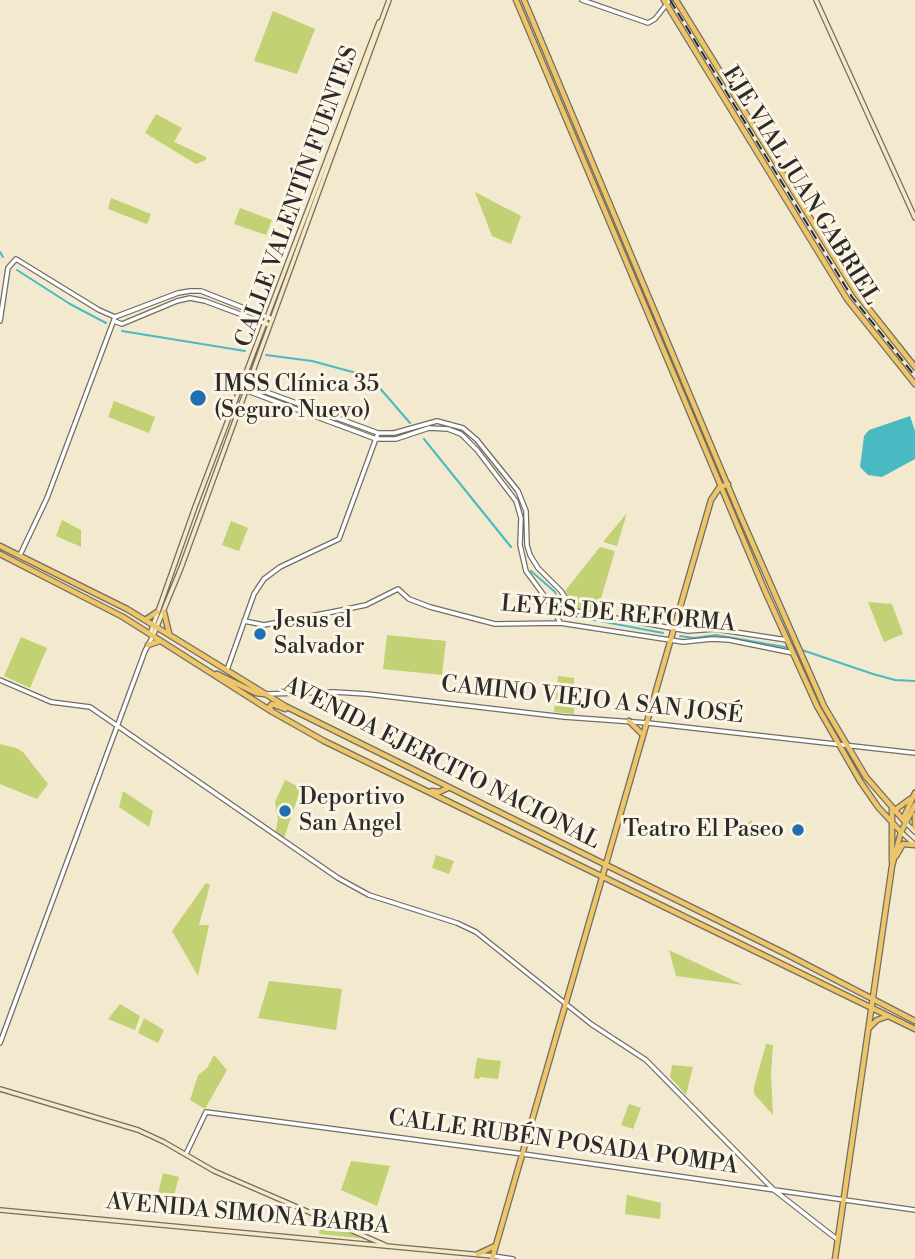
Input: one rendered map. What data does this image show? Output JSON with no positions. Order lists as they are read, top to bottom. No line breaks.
{"streets":{"main road":["EJE VIAL JUAN GABRIEL","CALLE VALENTÍN FUENTES","AVENIDA EJERCITO NACIONAL","AVENIDA SIMONA BARBA"],"street":["LEYES DE REFORMA","CAMINO VIEJO A SAN JOSÉ","CALLE RUBÉN POSADA POMPA"]},"crossings":[["CALLE VALENTÍN FUENTES","AVENIDA EJERCITO NACIONAL"],["CAMINO VIEJO A SAN JOSÉ","AVENIDA EJERCITO NACIONAL"]],"places":["IMSS Clínica 35 (Seguro Nuevo)","Jesus el Salvador","Deportivo San Angel","Teatro El Paseo"]}
